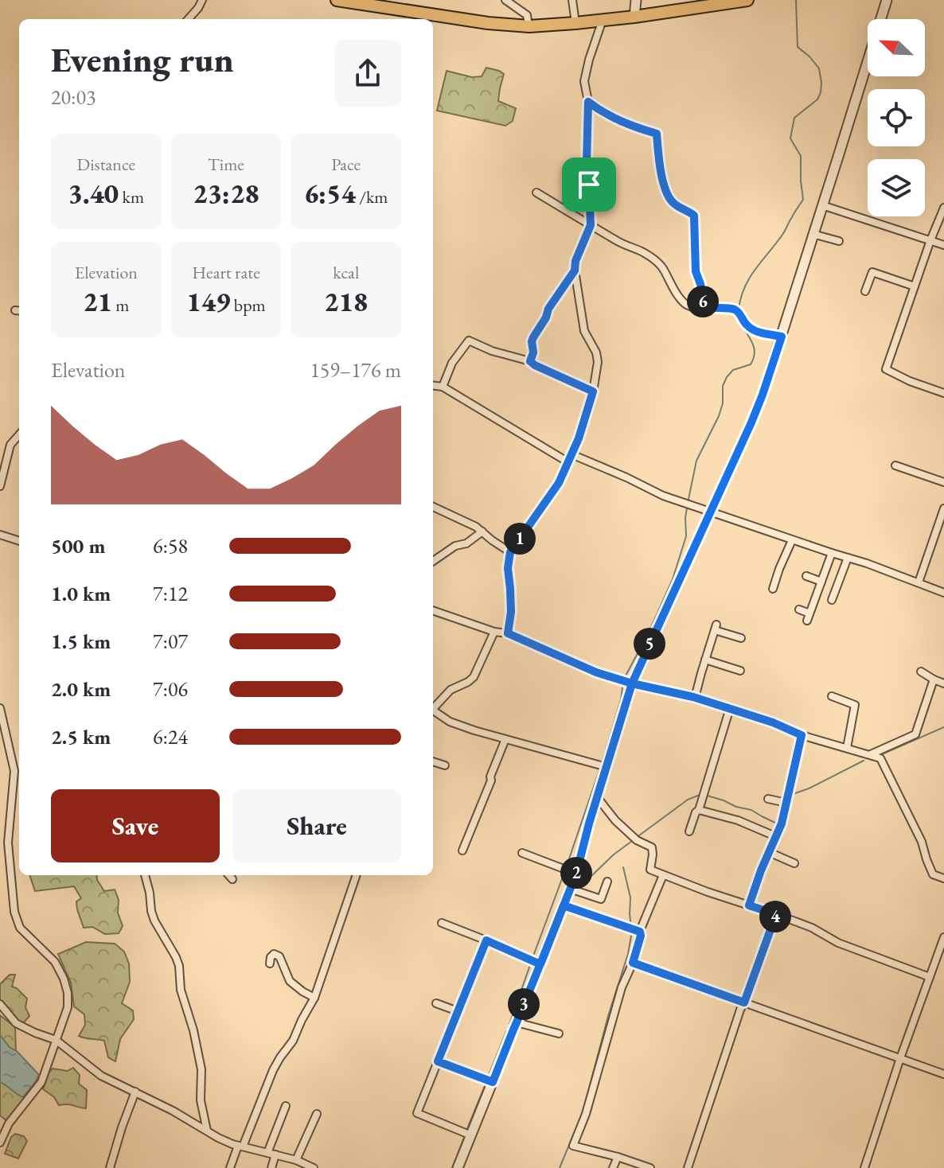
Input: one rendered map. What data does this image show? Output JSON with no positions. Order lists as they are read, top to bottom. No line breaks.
{"north":"top left","page":{"heading":["Evening run","20:03"],"stats":[["Distance","3.40 km"],["Time","23:28"],["Pace","6:54 /km"],["Elevation","21 m"],["Heart rate","149 bpm"],["kcal","218"]],"pins":["6","1","5","2","4","3"],"chart":["Elevation","159–176 m"],"list":[{"name":"500 m","note":"6:58"},{"name":"1.0 km","note":"7:12"},{"name":"1.5 km","note":"7:07"},{"name":"2.0 km","note":"7:06"},{"name":"2.5 km","note":"6:24"}],"buttons":["Save","Share"]}}
